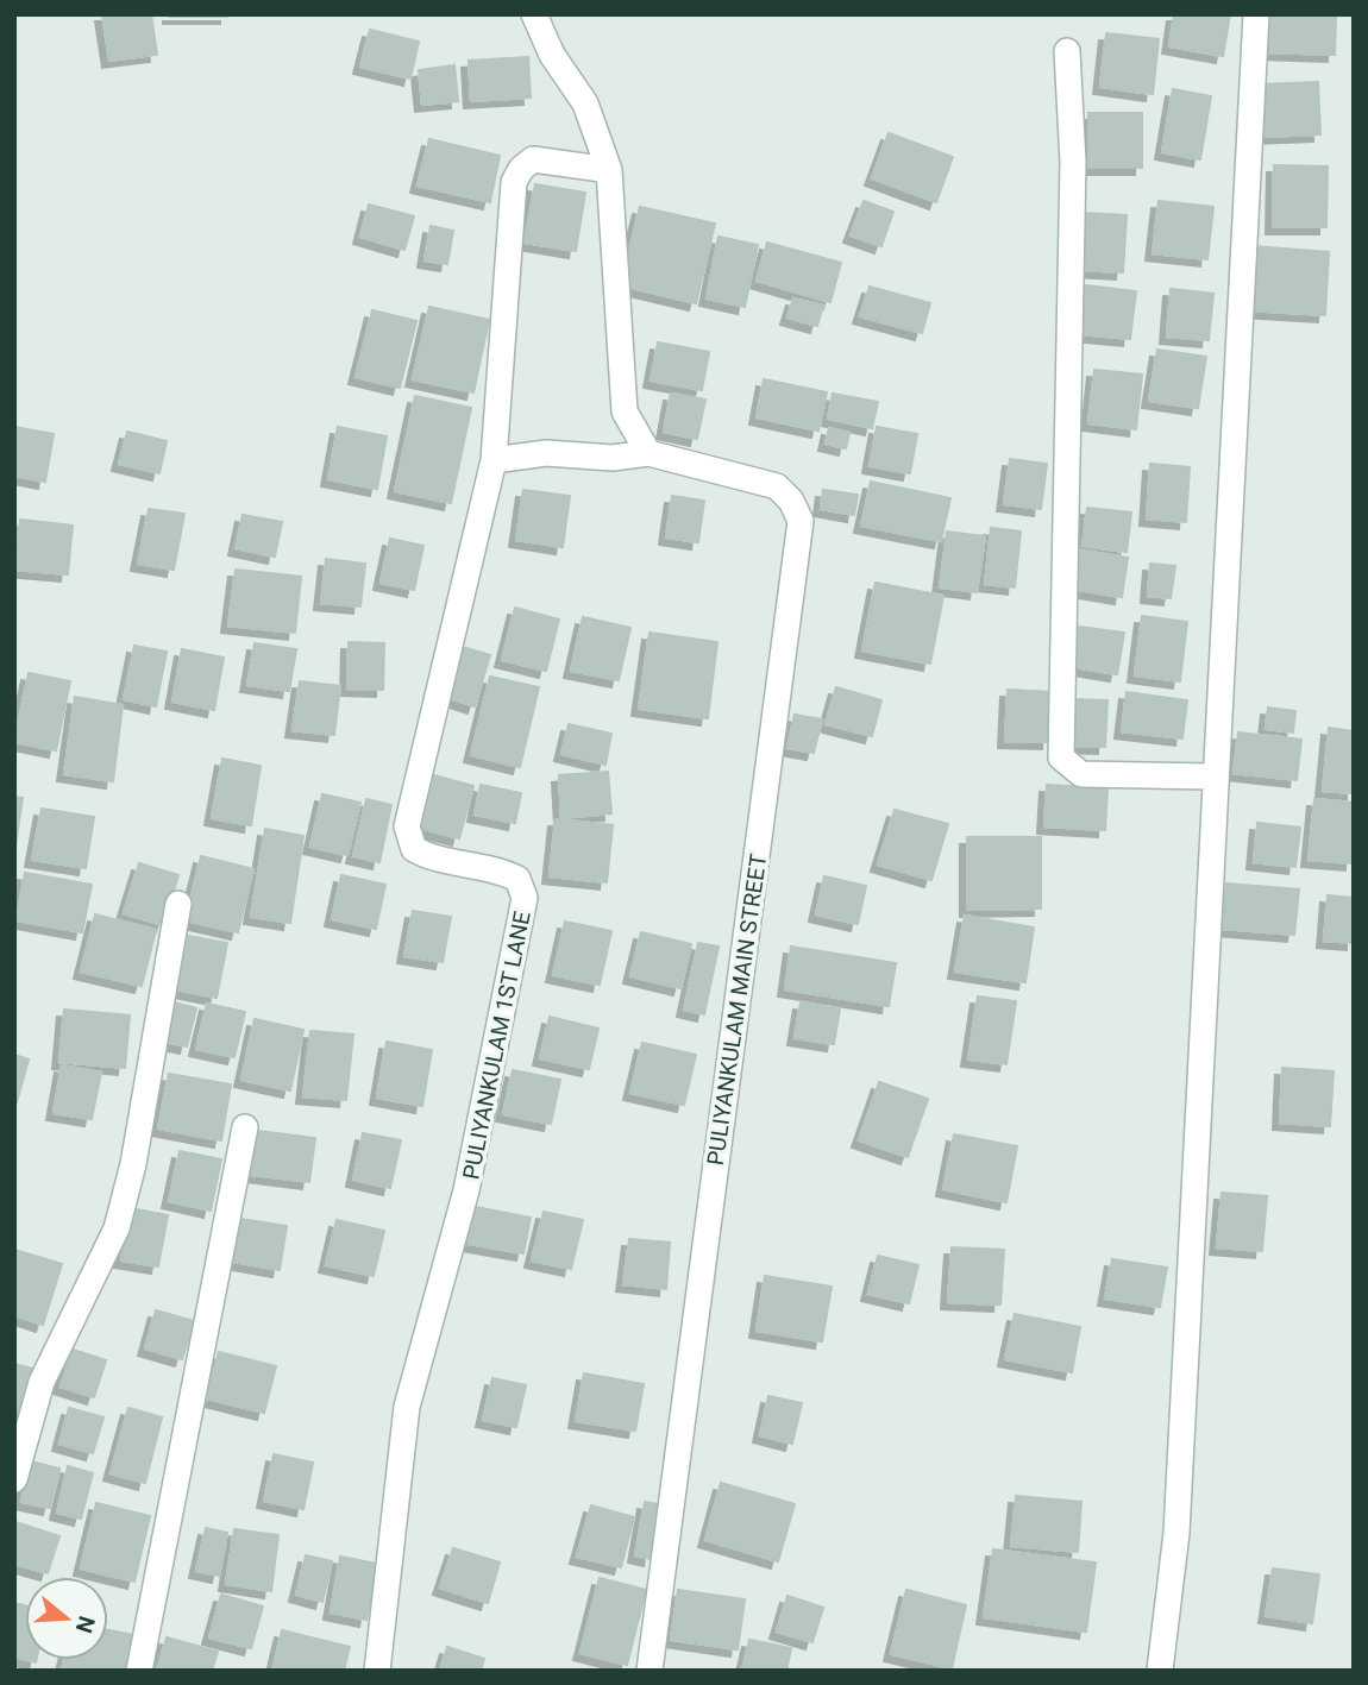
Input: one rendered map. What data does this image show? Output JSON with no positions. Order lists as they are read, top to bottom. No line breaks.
{"streets":{"street":["PULIYANKULAM MAIN STREET","PULIYANKULAM 1ST LANE"]},"north":"right"}
